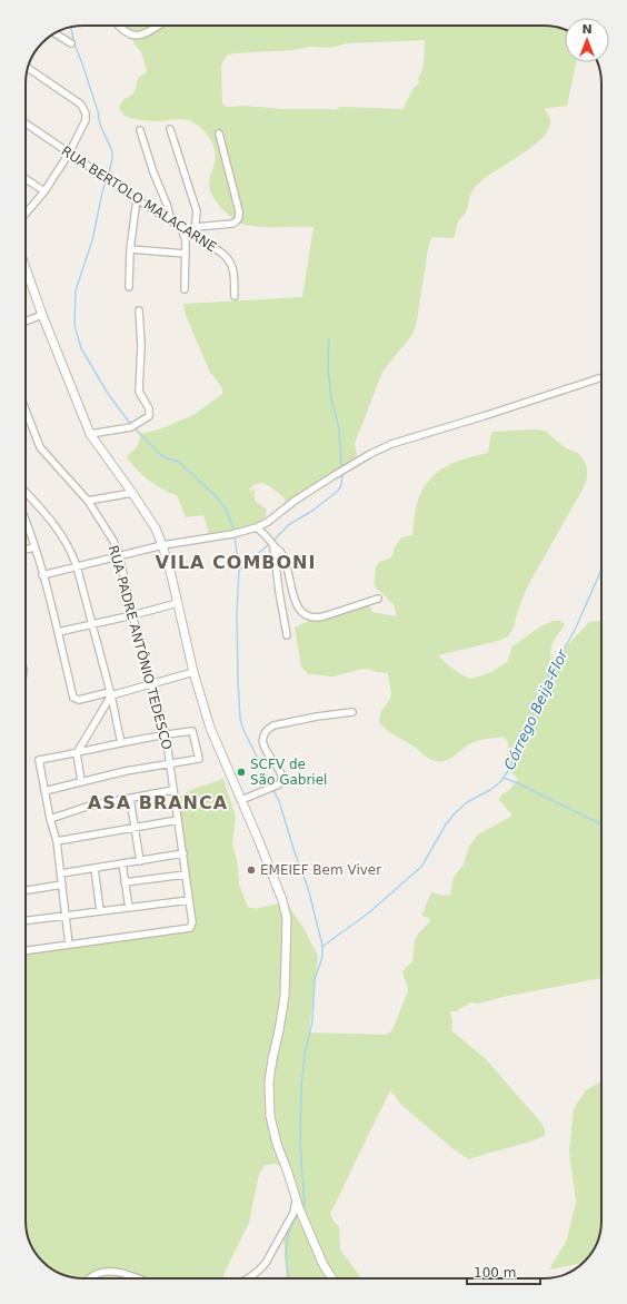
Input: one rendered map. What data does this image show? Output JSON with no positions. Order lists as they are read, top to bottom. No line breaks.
{"streets":{"street":["RUA BERTOLO MALACARNE","RUA PADRE ANTÔNIO TEDESCO"]},"districts":["VILA COMBONI","ASA BRANCA"],"water":["Córrego Beija-Flor"],"places":["SCFV de São Gabriel","EMEIEF Bem Viver"],"scale_bar":"100 m","north":"top"}
